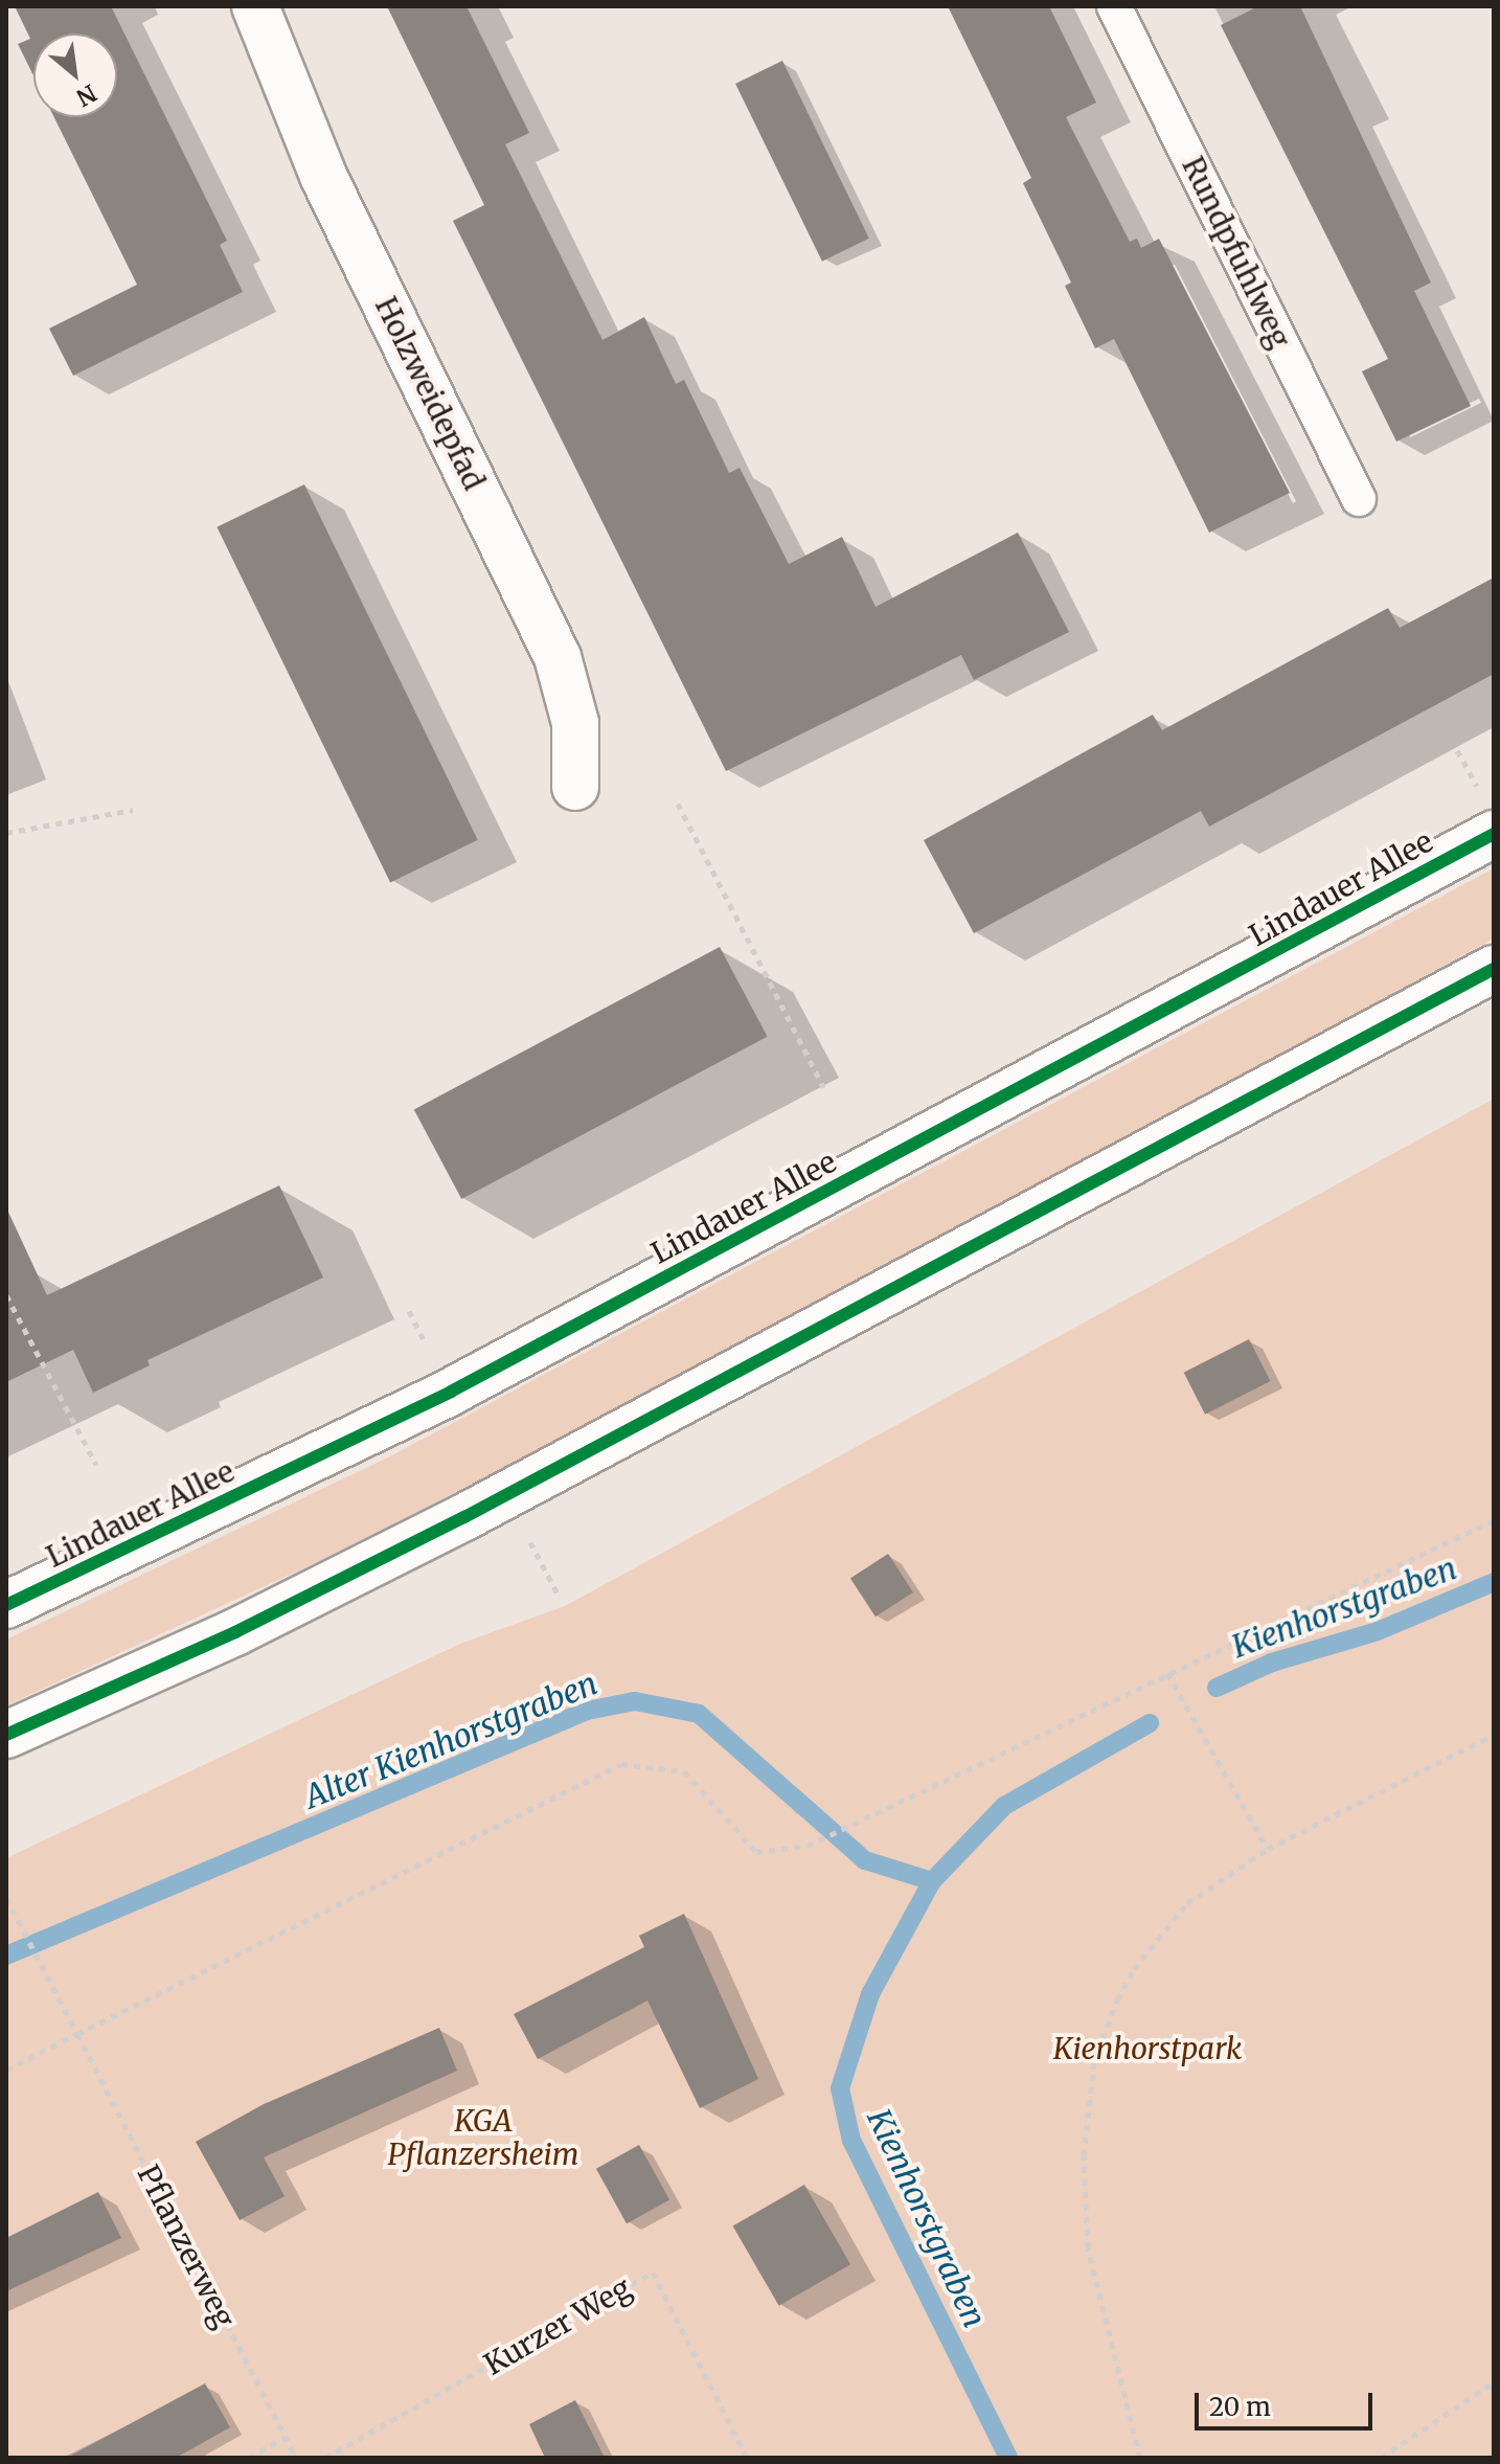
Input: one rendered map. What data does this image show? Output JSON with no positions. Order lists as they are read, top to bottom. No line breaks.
{"streets":{"main road":["Holzweidepfad","Lindauer Allee"],"lane":["Rundpfuhlweg"],"path":["Pflanzerweg","Kurzer Weg"]},"water":["Kienhorstgraben","Alter Kienhorstgraben"],"parks":["Kienhorstpark","KGA Pflanzersheim"],"scale_bar":"20 m","north":"bottom right"}
